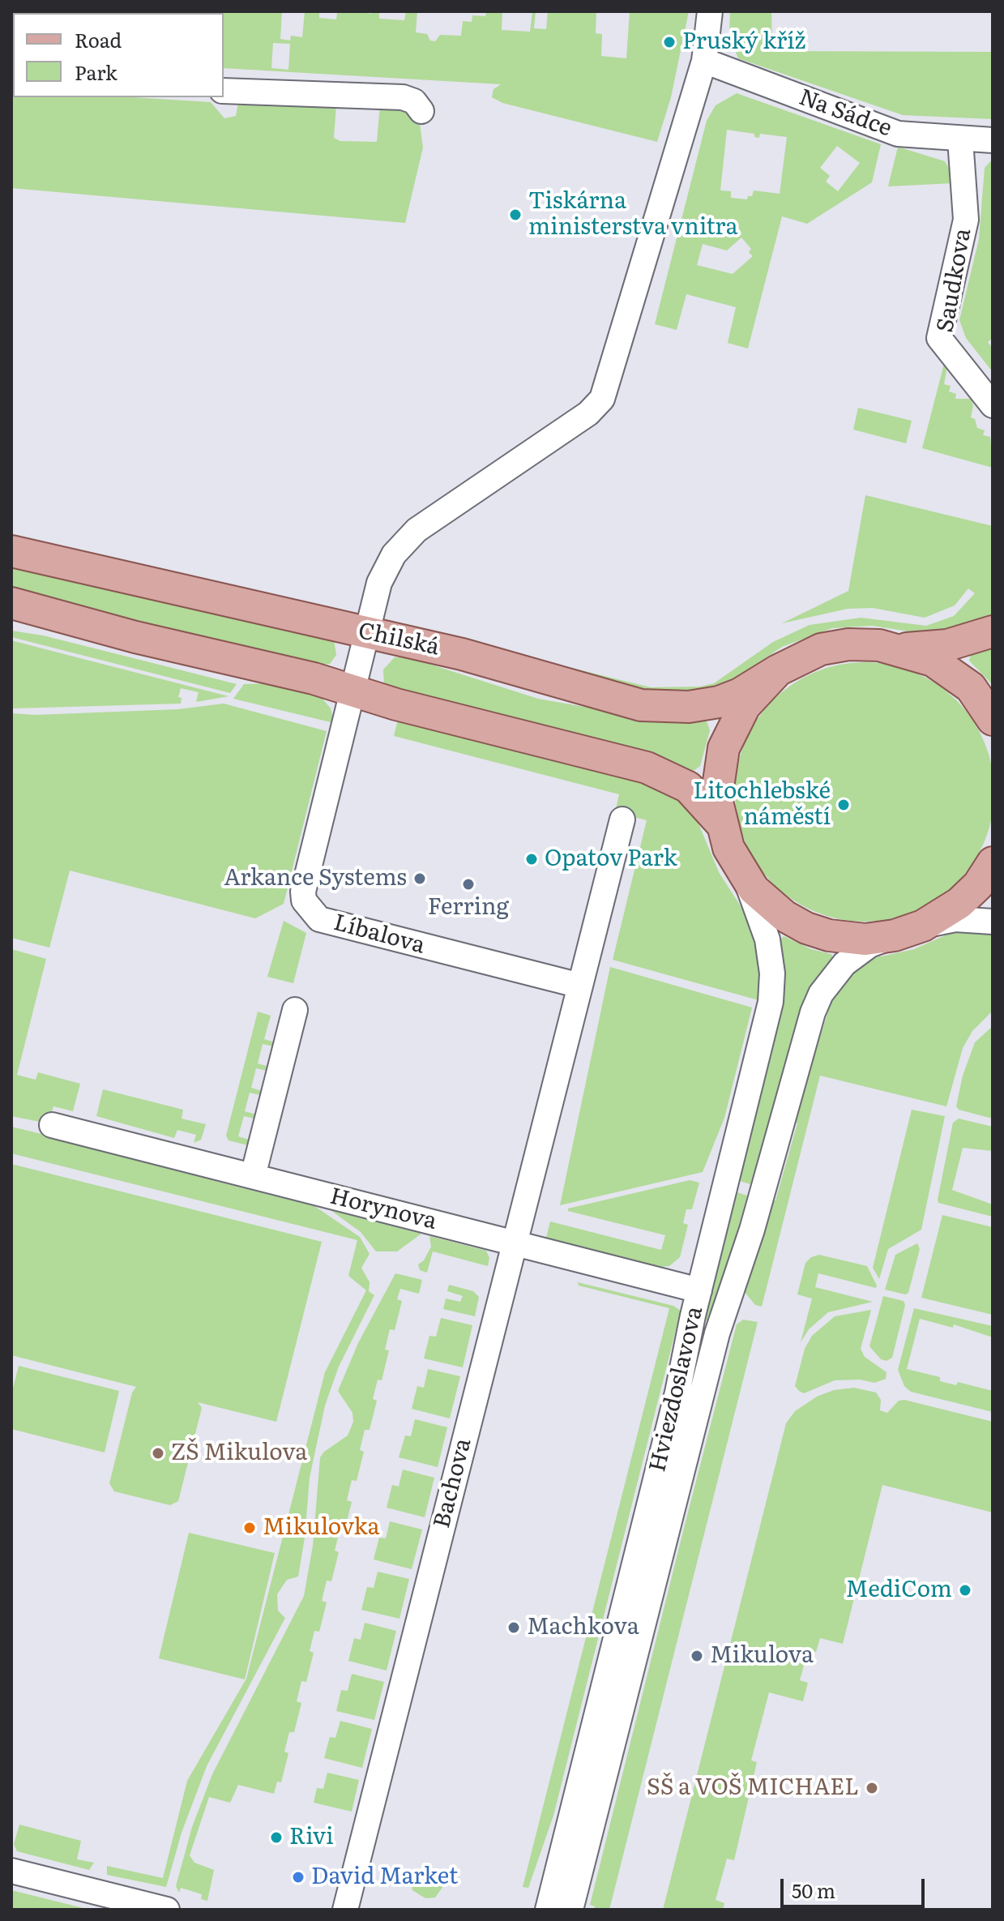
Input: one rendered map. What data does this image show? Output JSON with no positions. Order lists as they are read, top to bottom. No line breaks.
{"streets":{"main road":["Chilská"],"street":["Na Sádce","Saudkova","Líbalova","Horynova","Hviezdoslavova","Bachova"]},"crossings":[["Na Sádce","Saudkova"],["Na Sádce","Líbalova"],["Chilská","Líbalova"],["Horynova","Bachova"]],"places":["Pruský kříž","Tiskárna ministerstva vnitra","Litochlebské náměstí","Opatov Park","Arkance Systems","Ferring","ZŠ Mikulova","Mikulovka","MediCom","Machkova","Mikulova","SŠ a VOŠ MICHAEL","Rivi","David Market"],"legend":["Road","Park"],"scale_bar":"50 m"}
